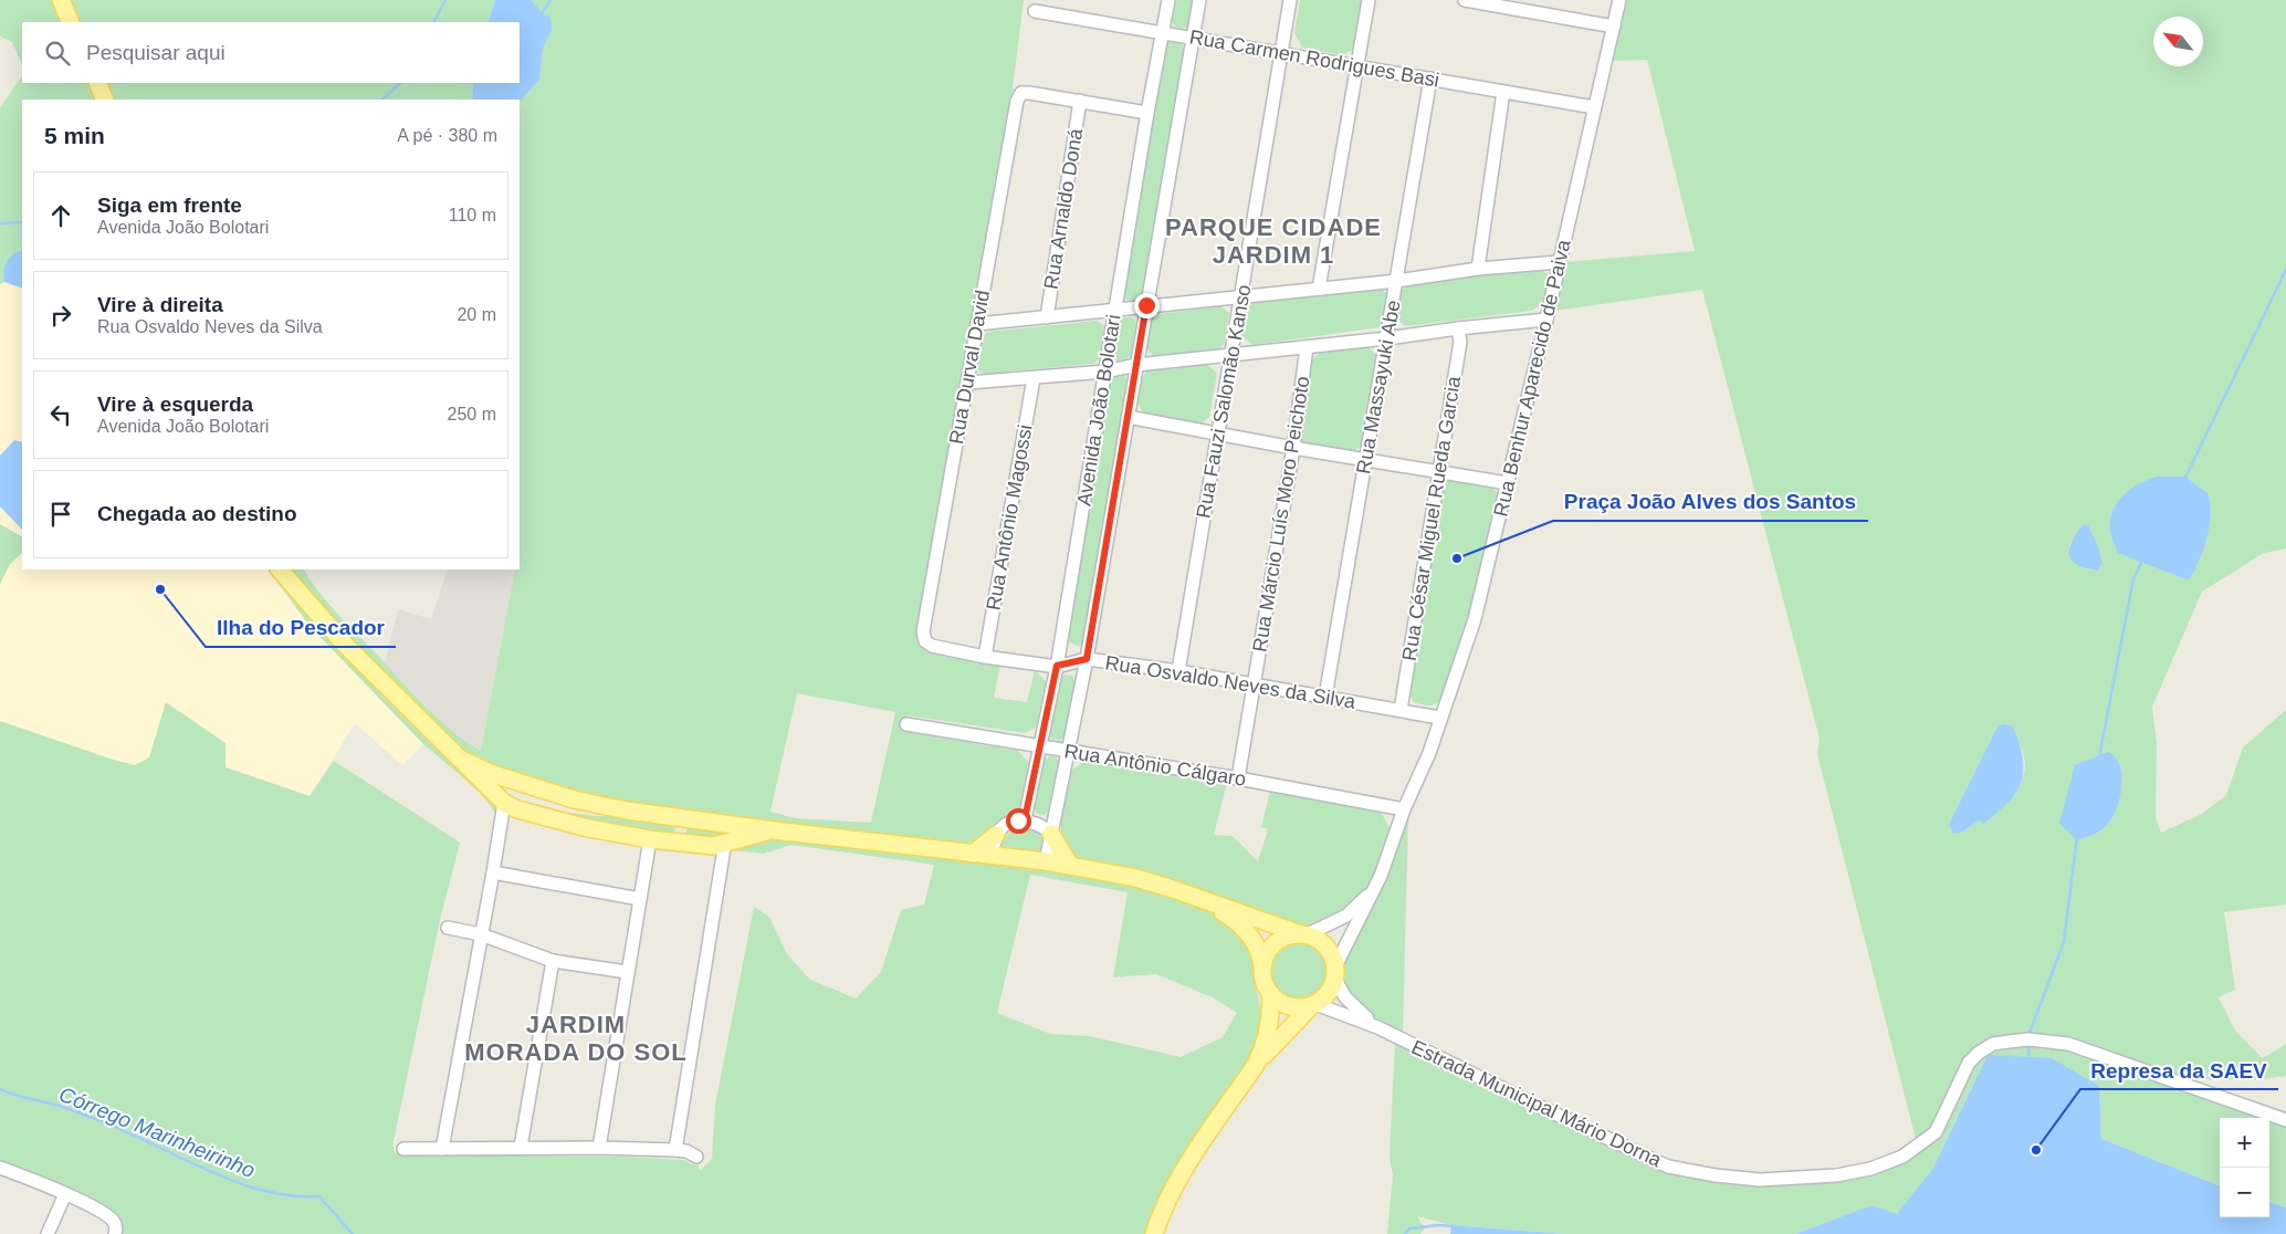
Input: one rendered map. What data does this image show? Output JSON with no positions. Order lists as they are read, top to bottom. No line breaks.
{"streets":{"street":["Rua Carmen Rodrigues Basi","Rua Arnaldo Doná","Rua Durval David","Rua Benhur Aparecido de Paiva","Rua Massayuki Abe","Rua Fauzi Salomão Kanso","Avenida João Bolotari","Rua Márcio Luís Moro Peichoto","Rua Antônio Magossi","Rua César Miguel Rueda Garcia","Rua Osvaldo Neves da Silva","Rua Antônio Cálgaro","Estrada Municipal Mário Dorna"]},"crossings":[["Rua Carmen Rodrigues Basi","Rua Benhur Aparecido de Paiva"],["Rua Carmen Rodrigues Basi","Rua Massayuki Abe"],["Rua Carmen Rodrigues Basi","Rua Fauzi Salomão Kanso"],["Rua Carmen Rodrigues Basi","Avenida João Bolotari"],["Rua Arnaldo Doná","Rua Durval David"],["Rua Durval David","Rua Osvaldo Neves da Silva"],["Rua Benhur Aparecido de Paiva","Rua Osvaldo Neves da Silva"],["Rua Benhur Aparecido de Paiva","Rua Antônio Cálgaro"],["Rua Massayuki Abe","Rua Osvaldo Neves da Silva"],["Rua Fauzi Salomão Kanso","Rua Osvaldo Neves da Silva"],["Avenida João Bolotari","Rua Osvaldo Neves da Silva"],["Avenida João Bolotari","Rua Antônio Cálgaro"],["Rua Márcio Luís Moro Peichoto","Rua Osvaldo Neves da Silva"],["Rua Márcio Luís Moro Peichoto","Rua Antônio Cálgaro"],["Rua Antônio Magossi","Rua Osvaldo Neves da Silva"],["Rua César Miguel Rueda Garcia","Rua Osvaldo Neves da Silva"]],"districts":["PARQUE CIDADE JARDIM 1","JARDIM MORADA DO SOL"],"water":["Córrego Marinheirinho"],"places":["Praça João Alves dos Santos","Ilha do Pescador","Represa da SAEV"],"north":"top left","page":{"search":"Pesquisar aqui","heading":["5 min","A pé · 380 m"],"list":[["Siga em frente","Avenida João Bolotari","110 m"],["Vire à direita","Rua Osvaldo Neves da Silva","20 m"],["Vire à esquerda","Avenida João Bolotari","250 m"],"Chegada ao destino"],"map_buttons":["+","−"]}}
